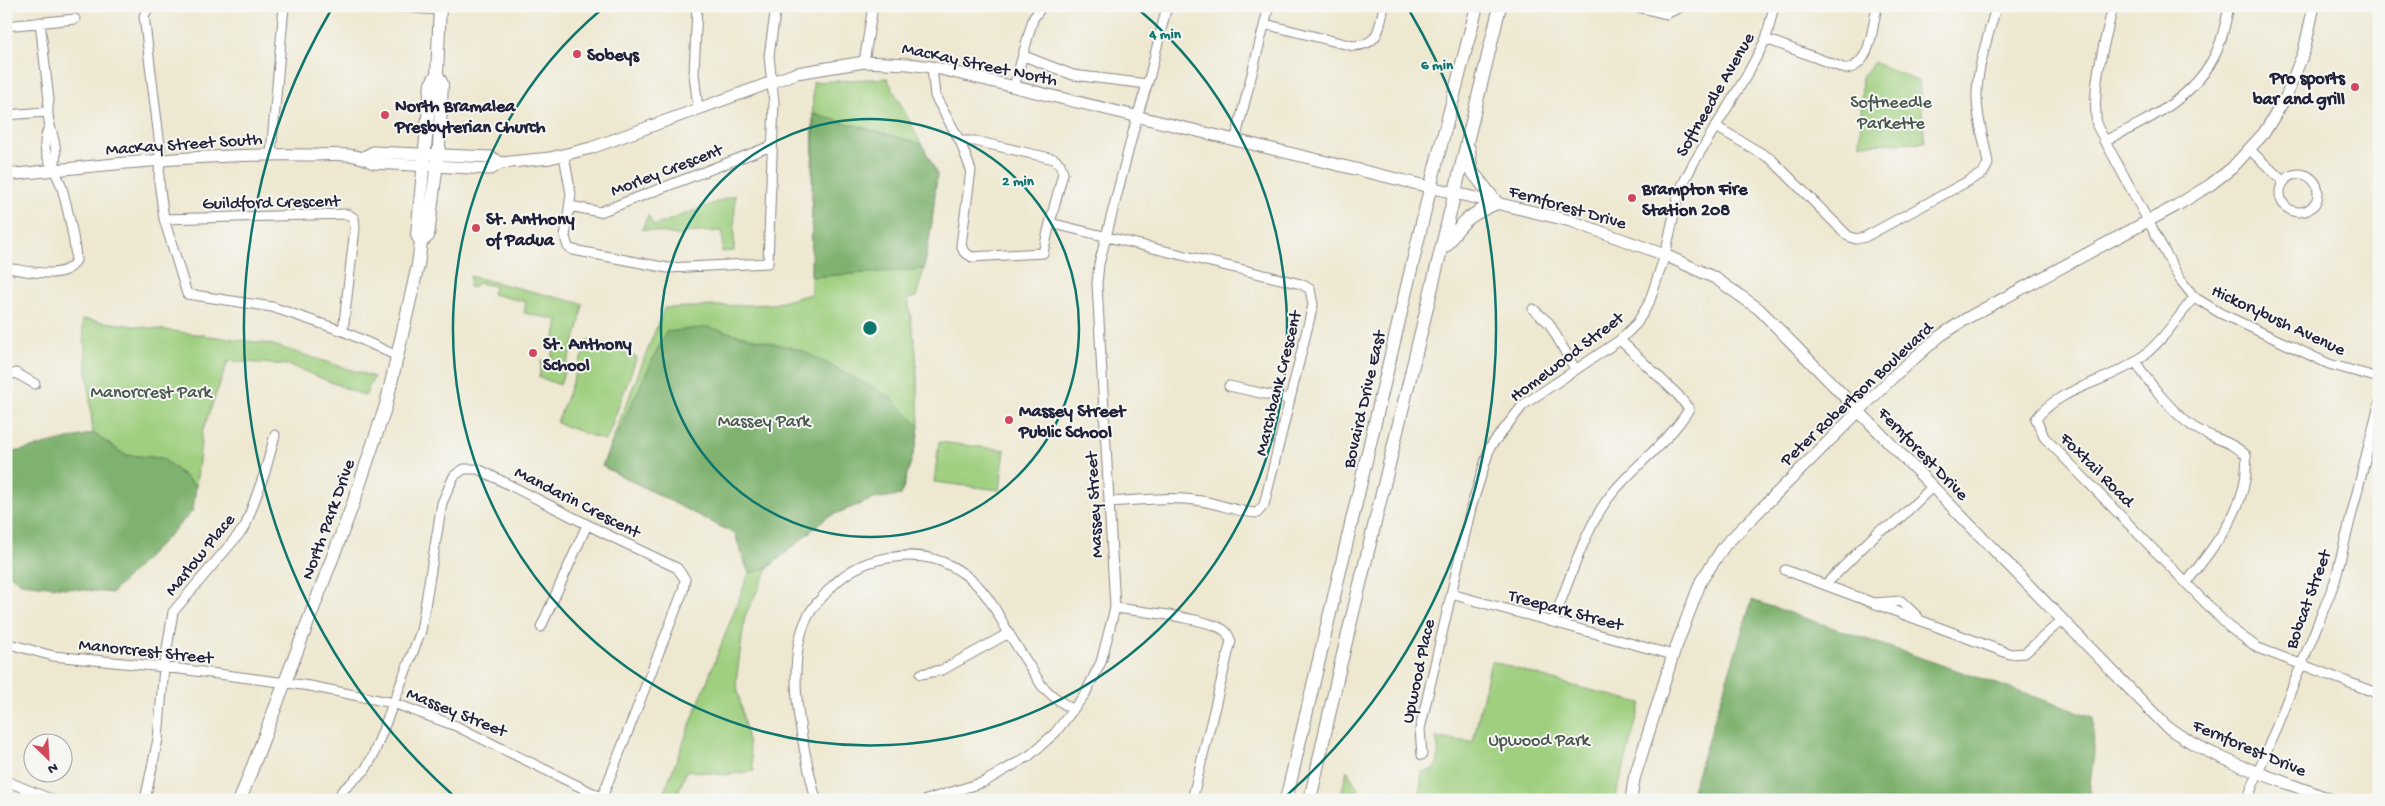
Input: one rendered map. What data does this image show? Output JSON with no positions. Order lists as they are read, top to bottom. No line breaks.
{"streets":{"main road":["Bovaird Drive East","North Park Drive"],"street":["MacKay Street North","Softneedle Avenue","MacKay Street South","Morley Crescent","Guildford Crescent","Fernforest Drive","Hickorybush Avenue","Homewood Street","Marchbank Crescent","Peter Robertson Boulevard","Foxtail Road","Mandarin Crescent","Massey Street","Marlow Place","Bobcat Street","Treepark Street","Manorcrest Street","Upwood Place"]},"crossings":[["MacKay Street North","MacKay Street South"],["MacKay Street North","Fernforest Drive"],["MacKay Street North","Bovaird Drive East"],["MacKay Street North","Massey Street"],["MacKay Street North","North Park Drive"],["Softneedle Avenue","Fernforest Drive"],["Softneedle Avenue","Homewood Street"],["MacKay Street South","North Park Drive"],["Fernforest Drive","Homewood Street"],["Fernforest Drive","Peter Robertson Boulevard"],["Fernforest Drive","Bobcat Street"],["Hickorybush Avenue","Peter Robertson Boulevard"],["Hickorybush Avenue","Foxtail Road"],["Homewood Street","Treepark Street"],["Homewood Street","Upwood Place"],["Marchbank Crescent","Massey Street"],["Peter Robertson Boulevard","Treepark Street"],["Foxtail Road","Bobcat Street"],["Mandarin Crescent","Massey Street"],["Massey Street","North Park Drive"],["Massey Street","Manorcrest Street"],["North Park Drive","Manorcrest Street"],["Marlow Place","Manorcrest Street"],["Treepark Street","Upwood Place"]],"parks":["Softneedle Parkette","Manorcrest Park","Massey Park","Upwood Park"],"places":["Sobeys","Pro sports bar and grill","North Bramalea Presbyterian Church","Brampton Fire Station 208","St. Anthony of Padua","St. Anthony School","Massey Street Public School"],"north":"bottom right","rings":["4 min","6 min","2 min"]}
